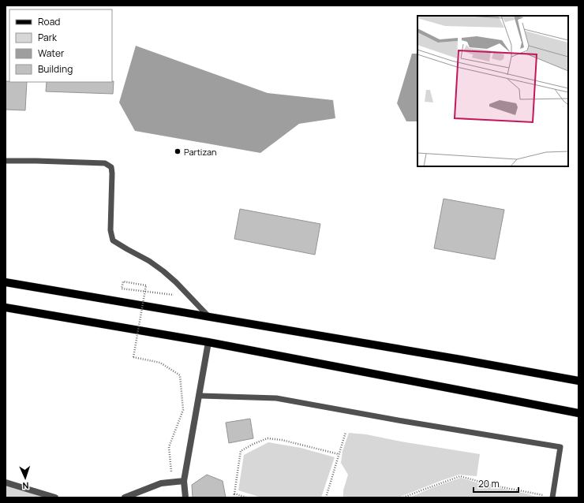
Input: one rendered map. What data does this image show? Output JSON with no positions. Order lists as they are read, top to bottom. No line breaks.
{"places":["Partizan"],"legend":["Road","Park","Water","Building"],"scale_bar":"20 m","north":"bottom"}
